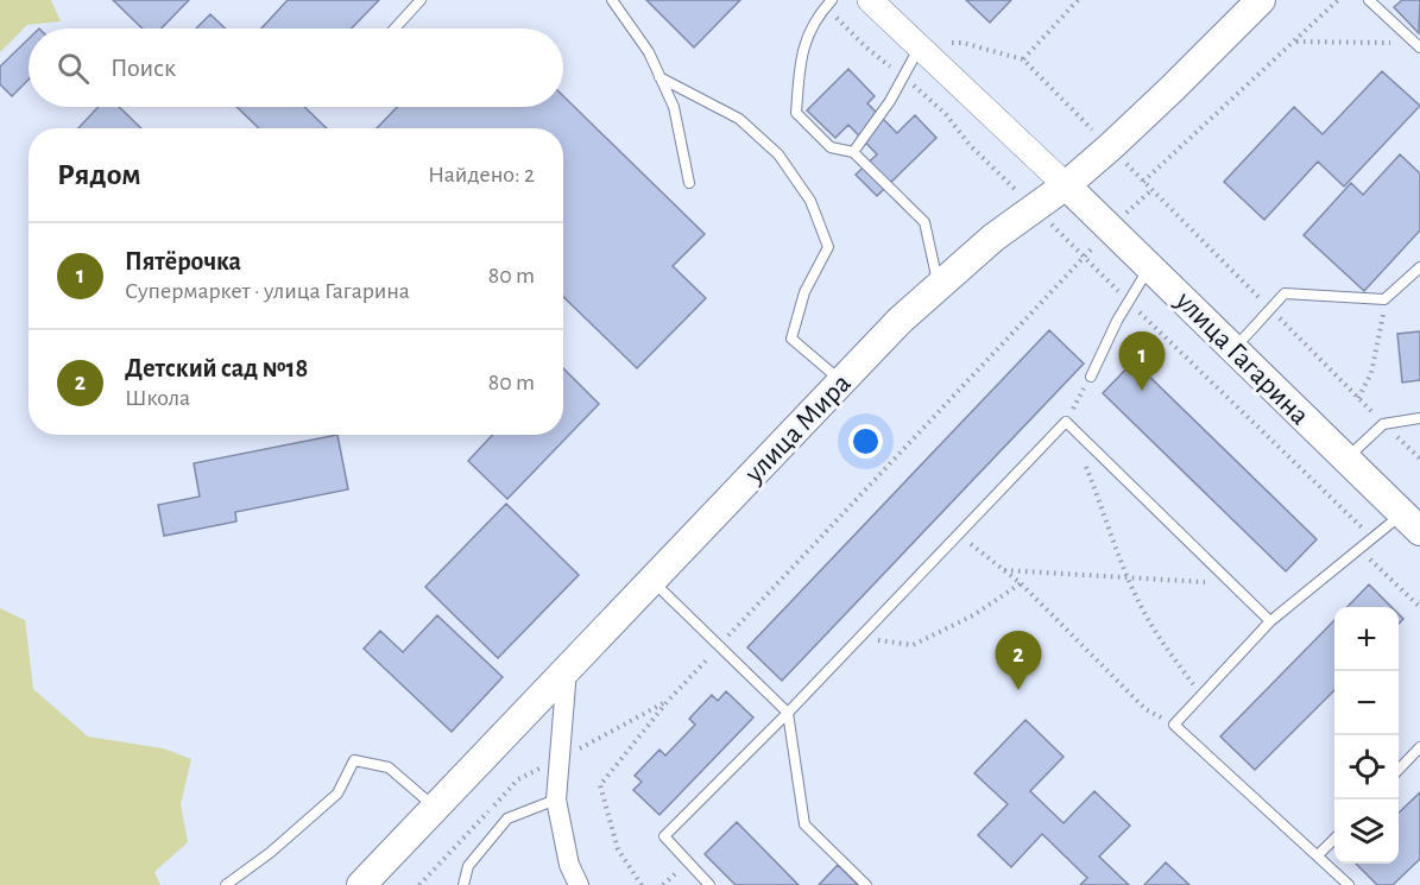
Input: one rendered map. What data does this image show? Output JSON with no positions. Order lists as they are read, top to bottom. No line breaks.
{"streets":{"main road":["улица Гагарина","улица Мира"]},"crossings":[["улица Гагарина","улица Мира"]],"page":{"search":"Поиск","heading":["Рядом","Найдено: 2"],"list":[{"mark":"1","name":"Пятёрочка","note":"Супермаркет · улица Гагарина","value":"80 m"},{"mark":"2","name":"Детский сад №18","note":"Школа","value":"80 m"}],"pins":["1","2"],"map_buttons":["+","−"]}}
